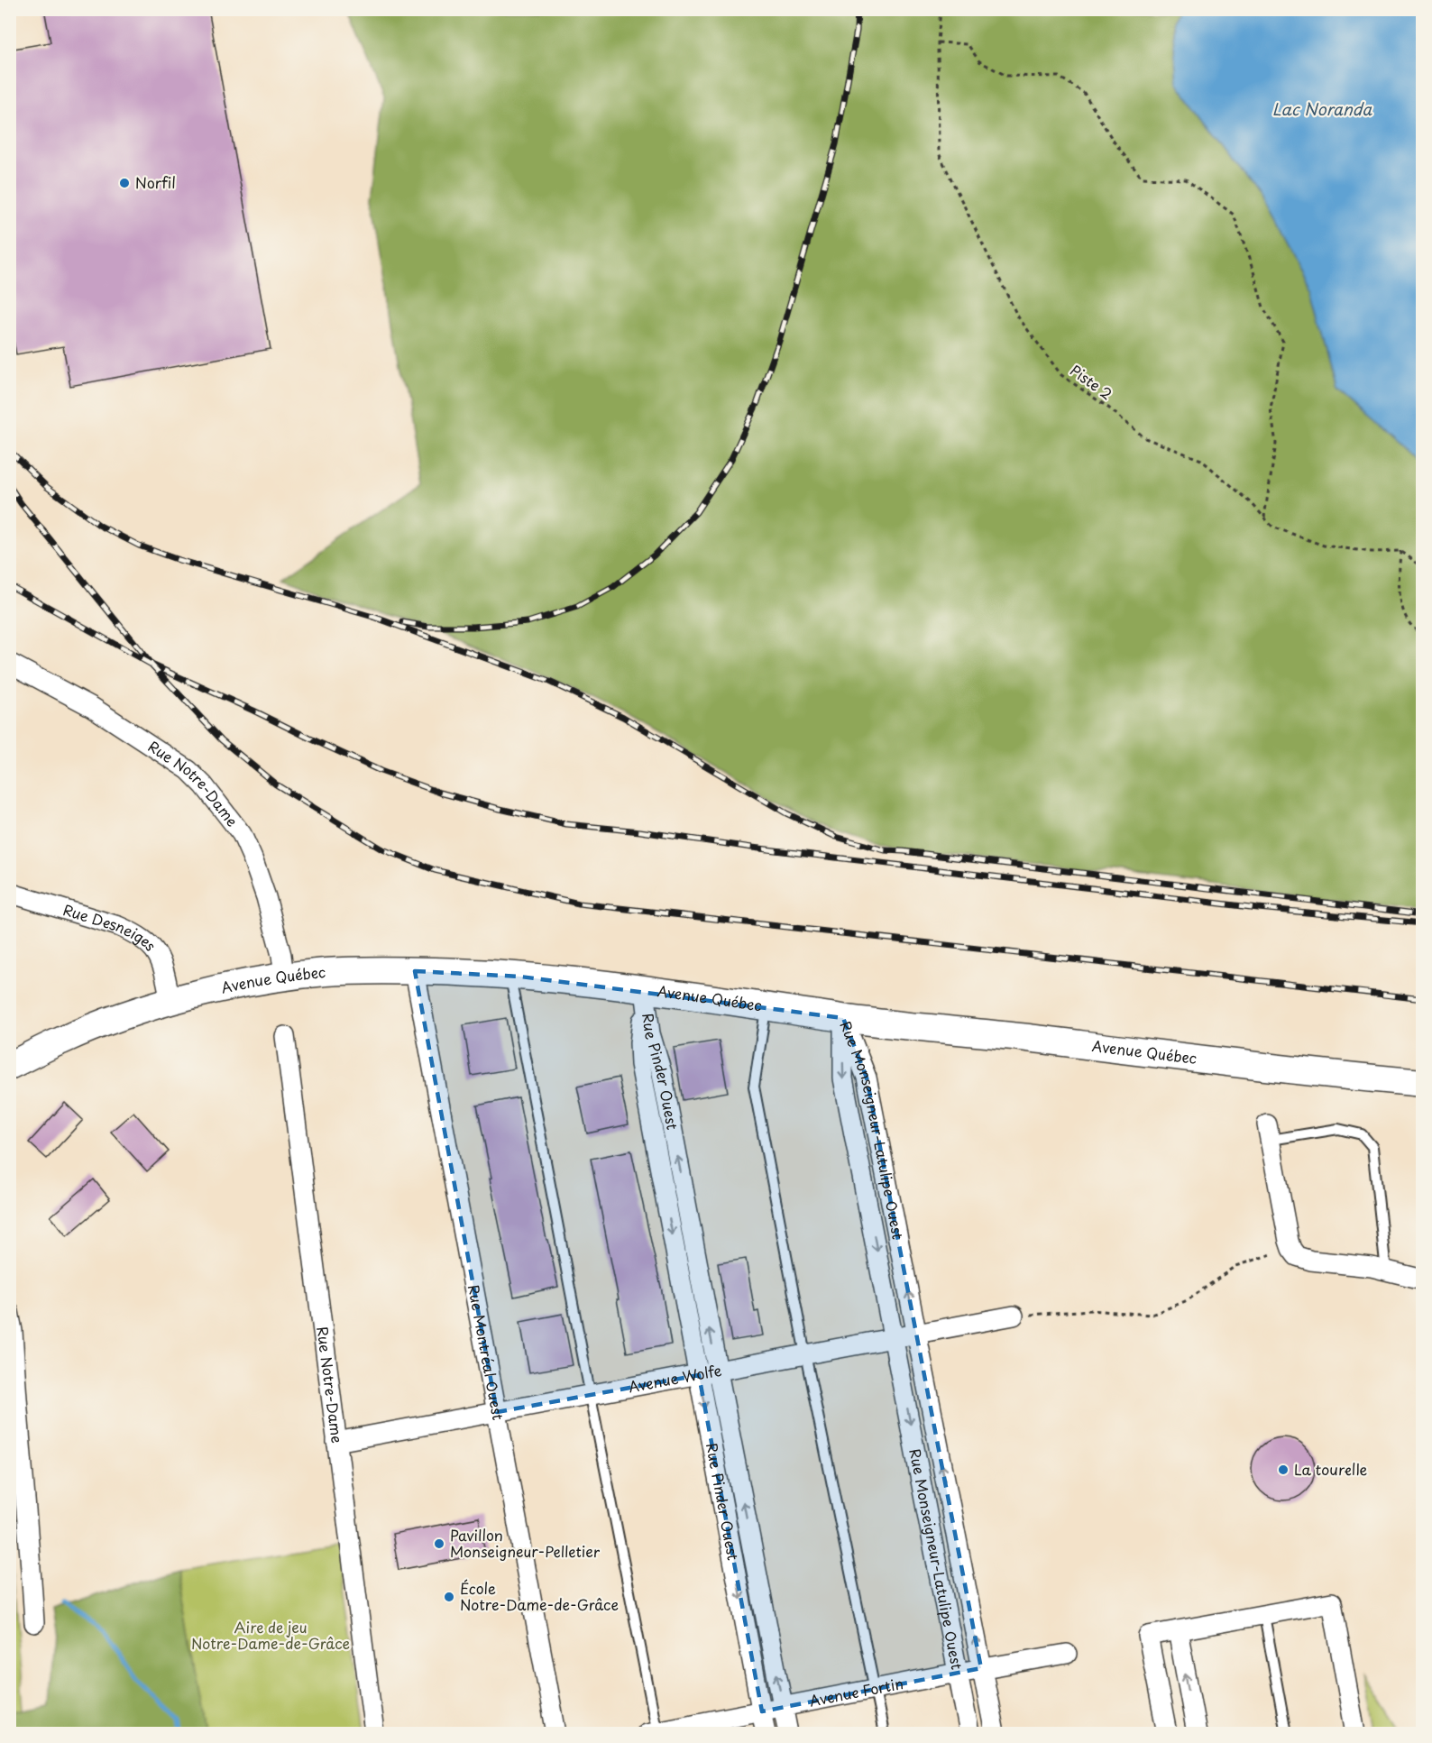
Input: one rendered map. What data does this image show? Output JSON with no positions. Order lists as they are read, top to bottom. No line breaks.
{"streets":{"main road":["Avenue Québec"],"street":["Rue Notre-Dame","Rue Desneiges","Rue Pinder Ouest","Rue Monseigneur-Latulipe Ouest","Rue Montréal Ouest","Avenue Wolfe","Avenue Fortin"],"path":["Piste 2"]},"crossings":[["Rue Notre-Dame","Avenue Québec"],["Rue Notre-Dame","Avenue Wolfe"],["Rue Desneiges","Avenue Québec"],["Avenue Québec","Rue Pinder Ouest"],["Avenue Québec","Rue Monseigneur-Latulipe Ouest"],["Avenue Québec","Rue Montréal Ouest"],["Rue Pinder Ouest","Avenue Wolfe"],["Rue Pinder Ouest","Avenue Fortin"],["Rue Monseigneur-Latulipe Ouest","Avenue Wolfe"],["Rue Monseigneur-Latulipe Ouest","Avenue Fortin"],["Rue Montréal Ouest","Avenue Wolfe"]],"water":["Lac Noranda"],"parks":["Aire de jeu Notre-Dame-de-Grâce"],"places":["Norfil","La tourelle","Pavillon Monseigneur-Pelletier","École Notre-Dame-de-Grâce"]}
